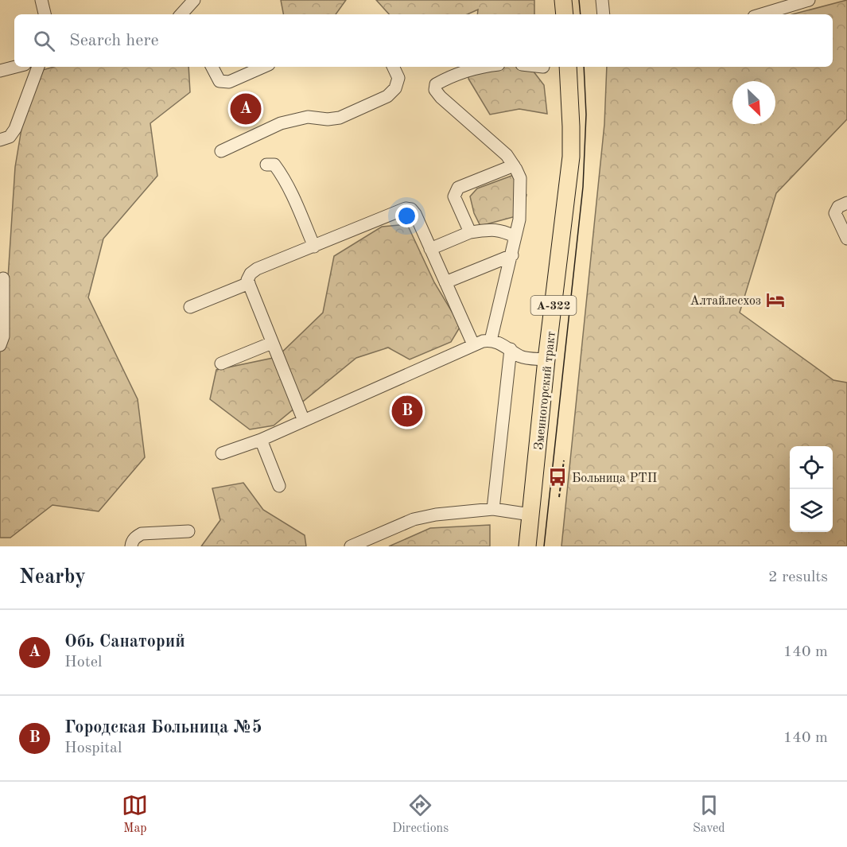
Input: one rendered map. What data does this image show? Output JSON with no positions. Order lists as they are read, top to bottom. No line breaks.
{"streets":{"highway":["А-322","Змеиногорский тракт"]},"places":{"hotel":["Алтайлесхоз"],"bus stop":["Больница РТП"]},"north":"bottom right","page":{"search":"Search here","pins":["A","B"],"heading":["Nearby","2 results"],"list":[{"mark":"A","name":"Обь Санаторий","note":"Hotel","value":"140 m"},{"mark":"B","name":"Городская Больница №5","note":"Hospital","value":"140 m"}],"nav":["Map","Directions","Saved"]}}
